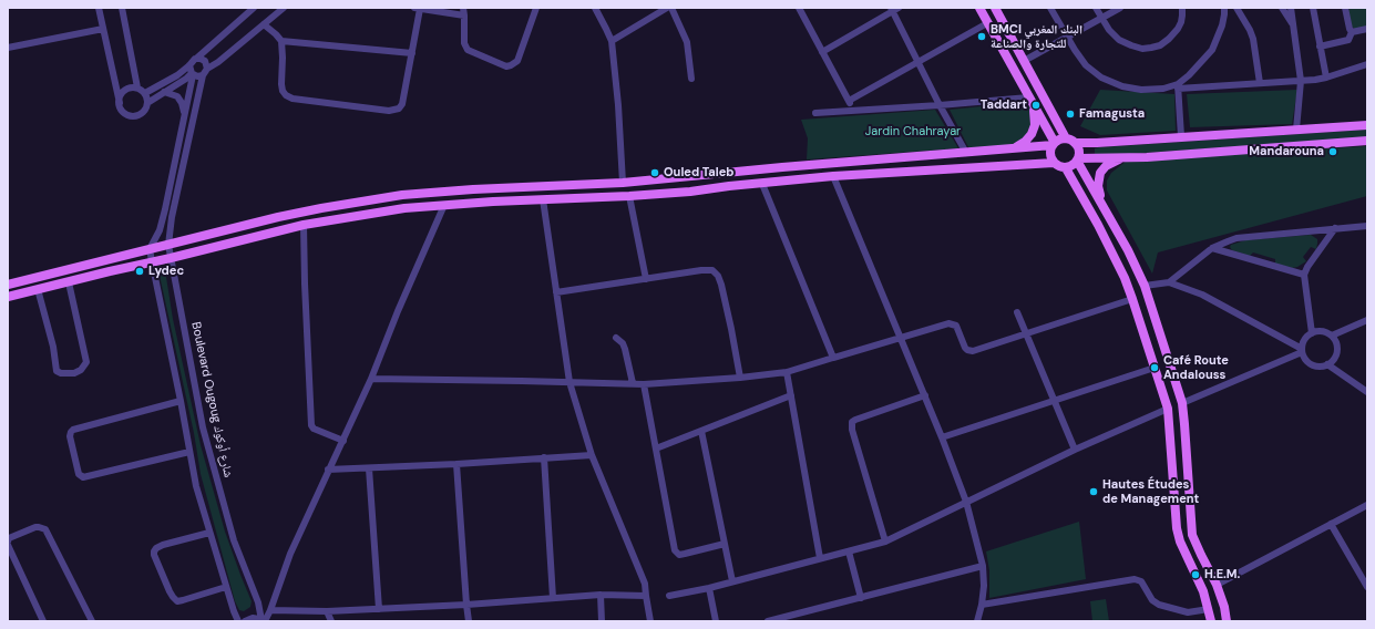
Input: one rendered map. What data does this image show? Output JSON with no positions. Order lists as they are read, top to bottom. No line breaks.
{"streets":{"street":["Boulevard Ougoug شارع أوكوك"]},"parks":["Jardin Chahrayar"],"places":["BMCI البنك المغربي للتجارة والصناعة","Taddart","Famagusta","Mandarouna","Ouled Taleb","Lydec","Café Route Andalouss","Hautes Études de Management","H.E.M."]}
